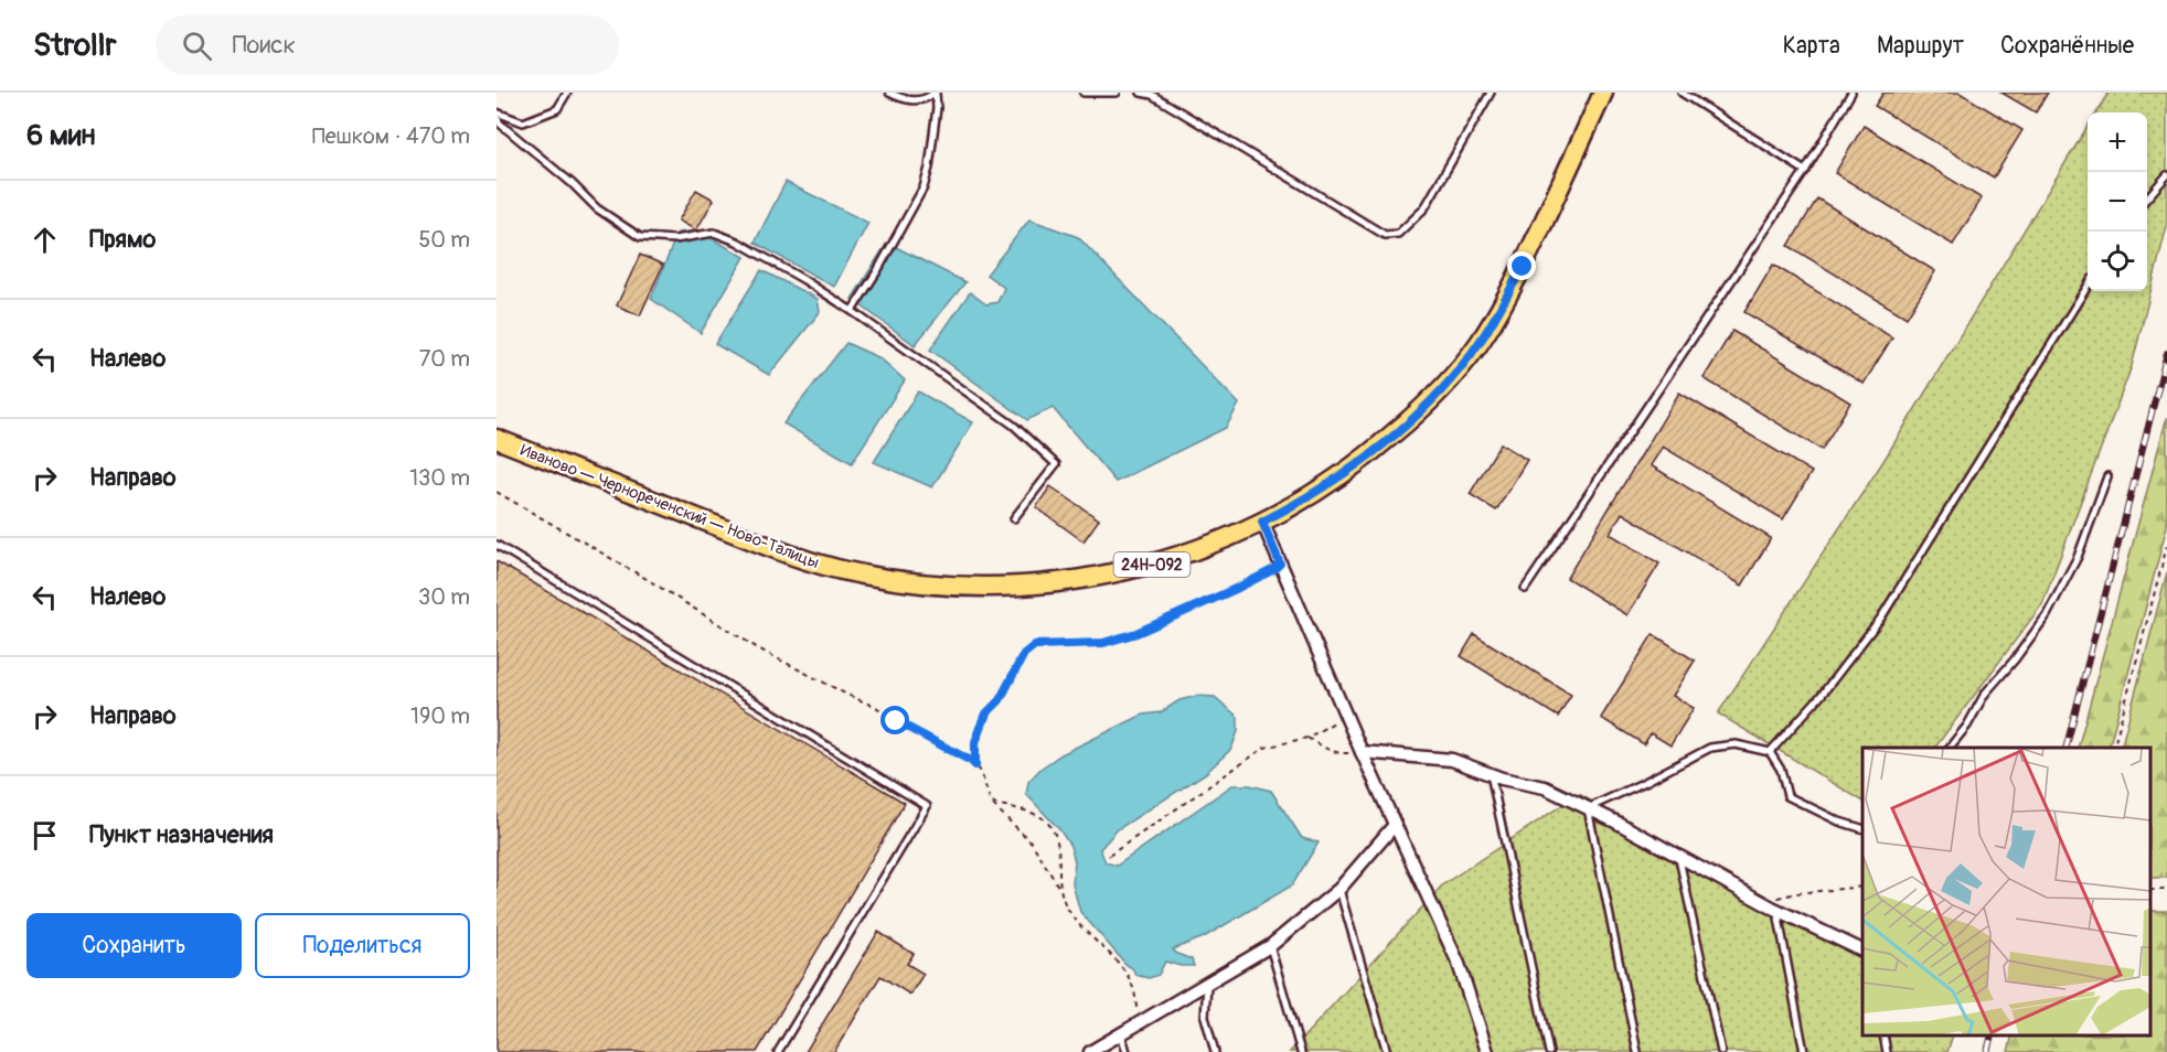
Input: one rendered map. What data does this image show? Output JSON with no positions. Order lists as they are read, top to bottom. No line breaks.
{"streets":{"main road":["Иваново — Чернореченский — Ново-Талицы","24Н-092"]},"page":{"header":"Strollr","search":"Поиск","nav":["Карта","Маршрут","Сохранённые"],"heading":["6 мин","Пешком · 470 m"],"map_buttons":["+","−"],"list":[["Прямо","50 m"],["Налево","70 m"],["Направо","130 m"],["Налево","30 m"],["Направо","190 m"],"Пункт назначения"],"buttons":["Сохранить","Поделиться"]}}
